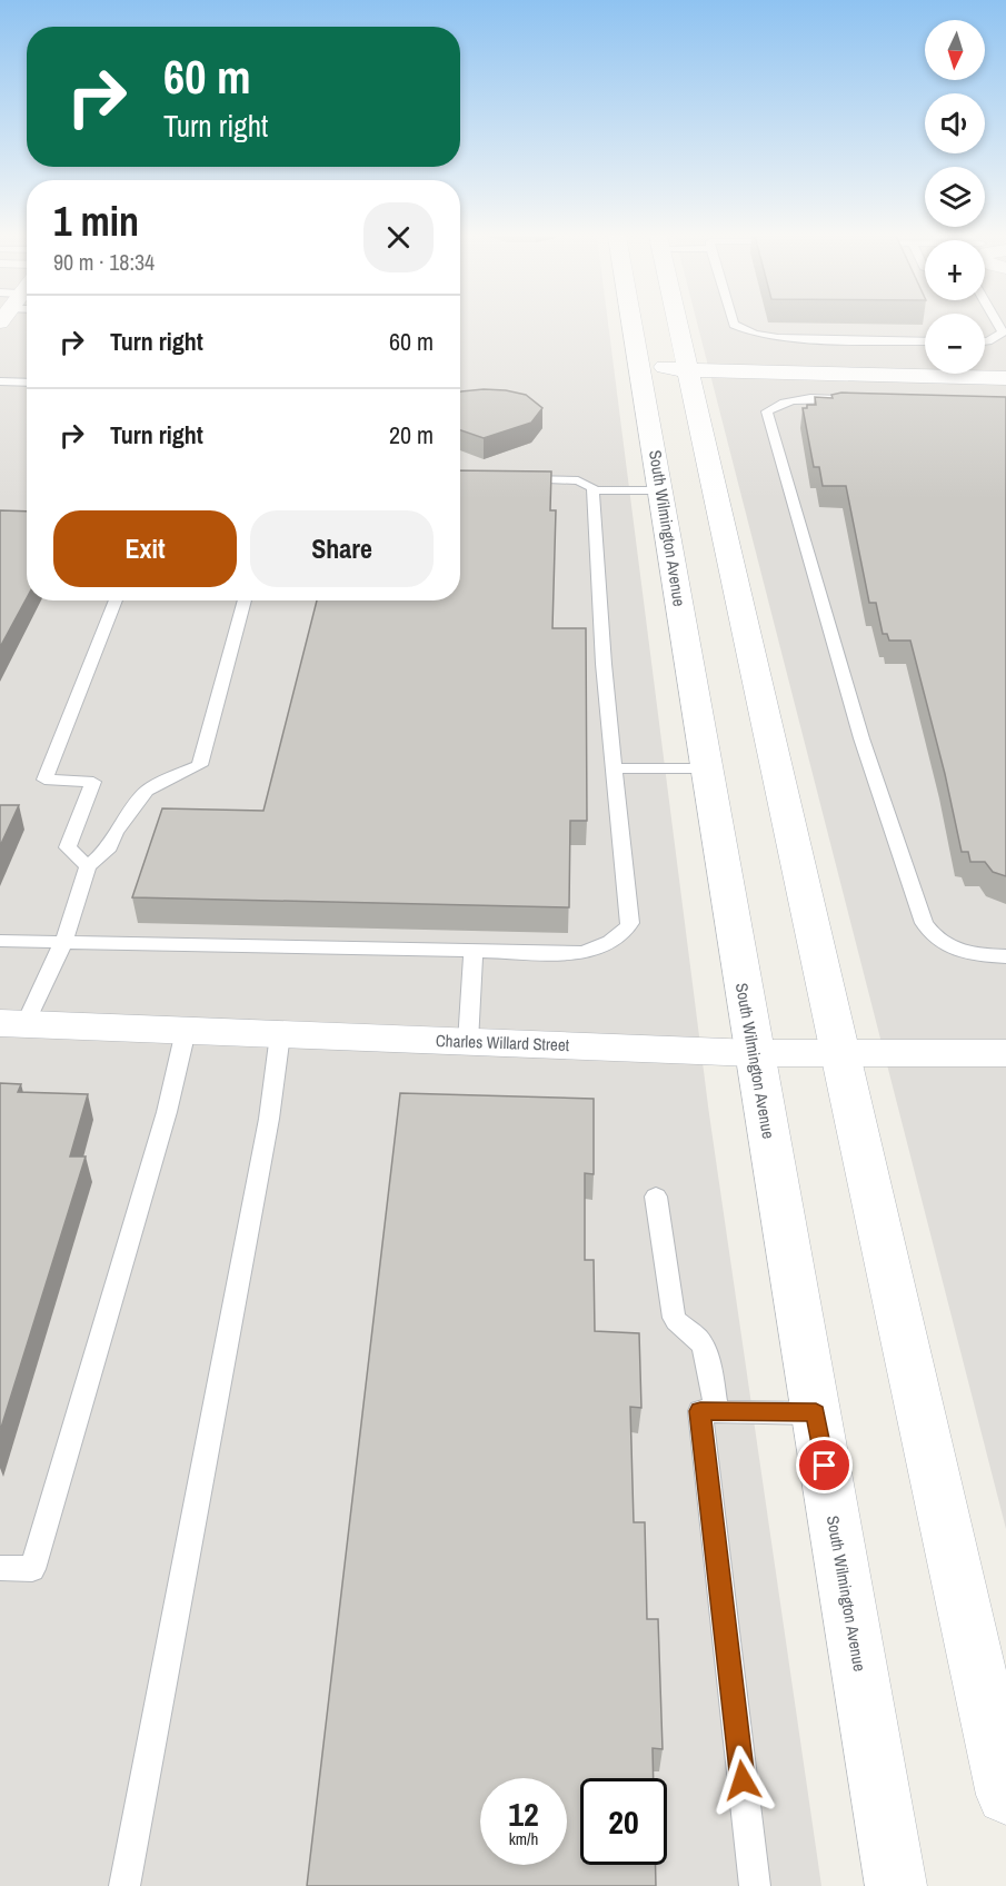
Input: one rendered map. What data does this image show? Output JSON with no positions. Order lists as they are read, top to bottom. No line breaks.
{"streets":{"main road":["South Wilmington Avenue"],"street":["Charles Willard Street"]},"crossings":[["South Wilmington Avenue","Charles Willard Street"]],"north":"bottom","page":{"map_buttons":["+","−"],"turn":["60 m","Turn right"],"heading":["1 min","90 m · 18:34"],"list":[{"name":"Turn right","value":"60 m"},{"name":"Turn right","value":"20 m"}],"buttons":["Exit","Share"],"speed":"12 km/h","limit":"20"}}
